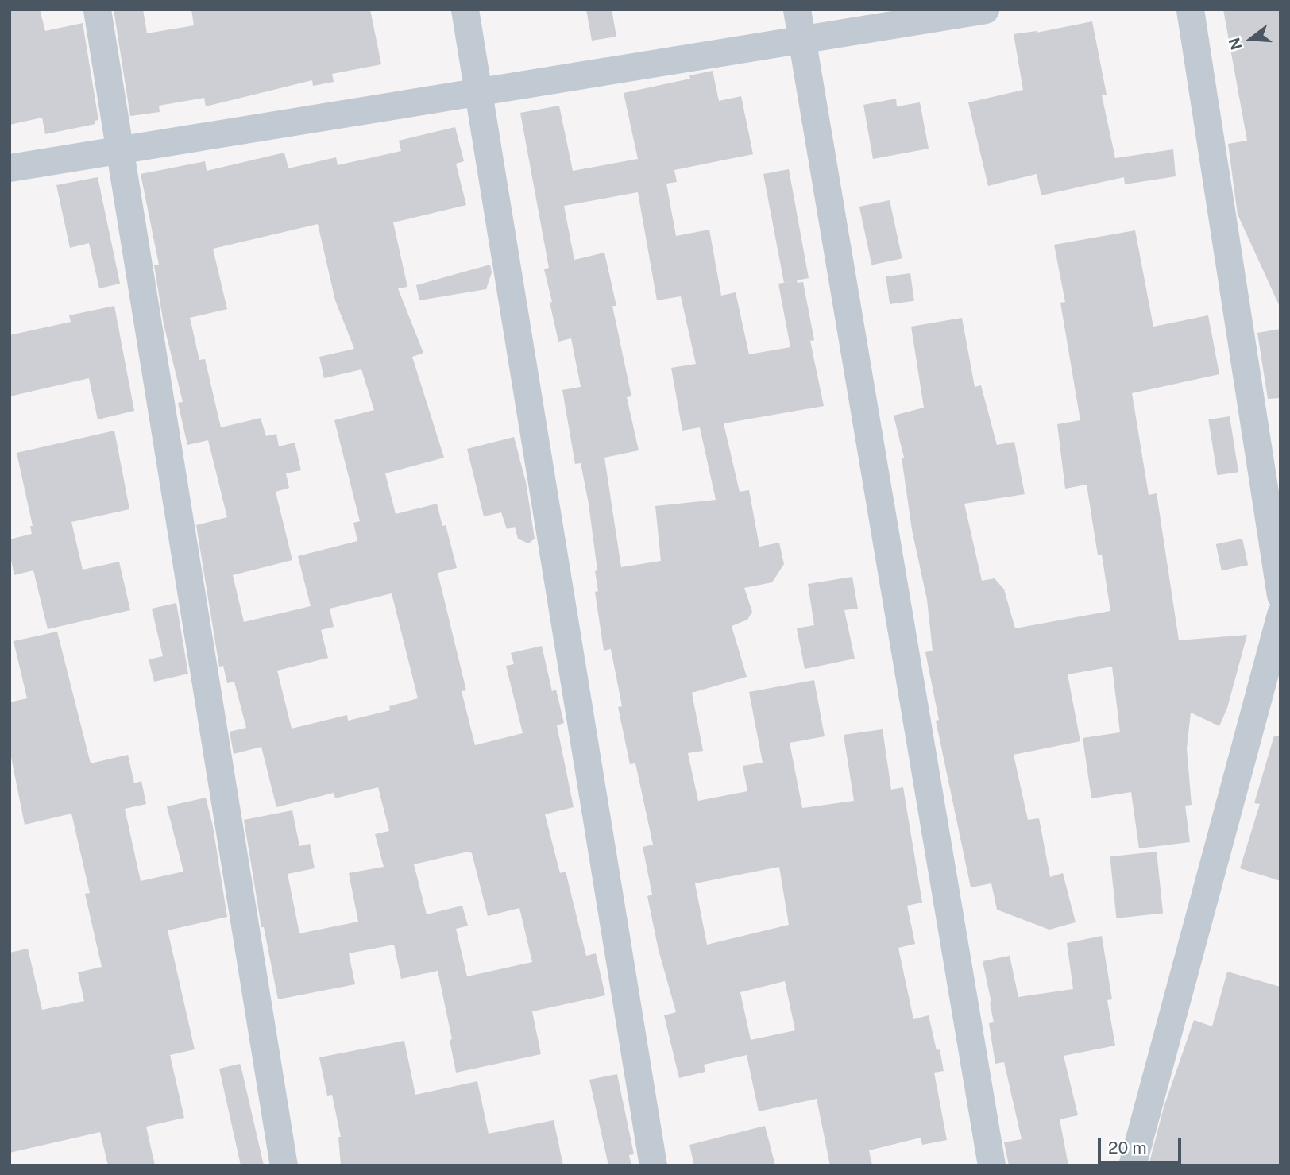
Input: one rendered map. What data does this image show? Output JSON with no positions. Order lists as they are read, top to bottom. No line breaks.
{"scale_bar":"20 m","north":"left"}
